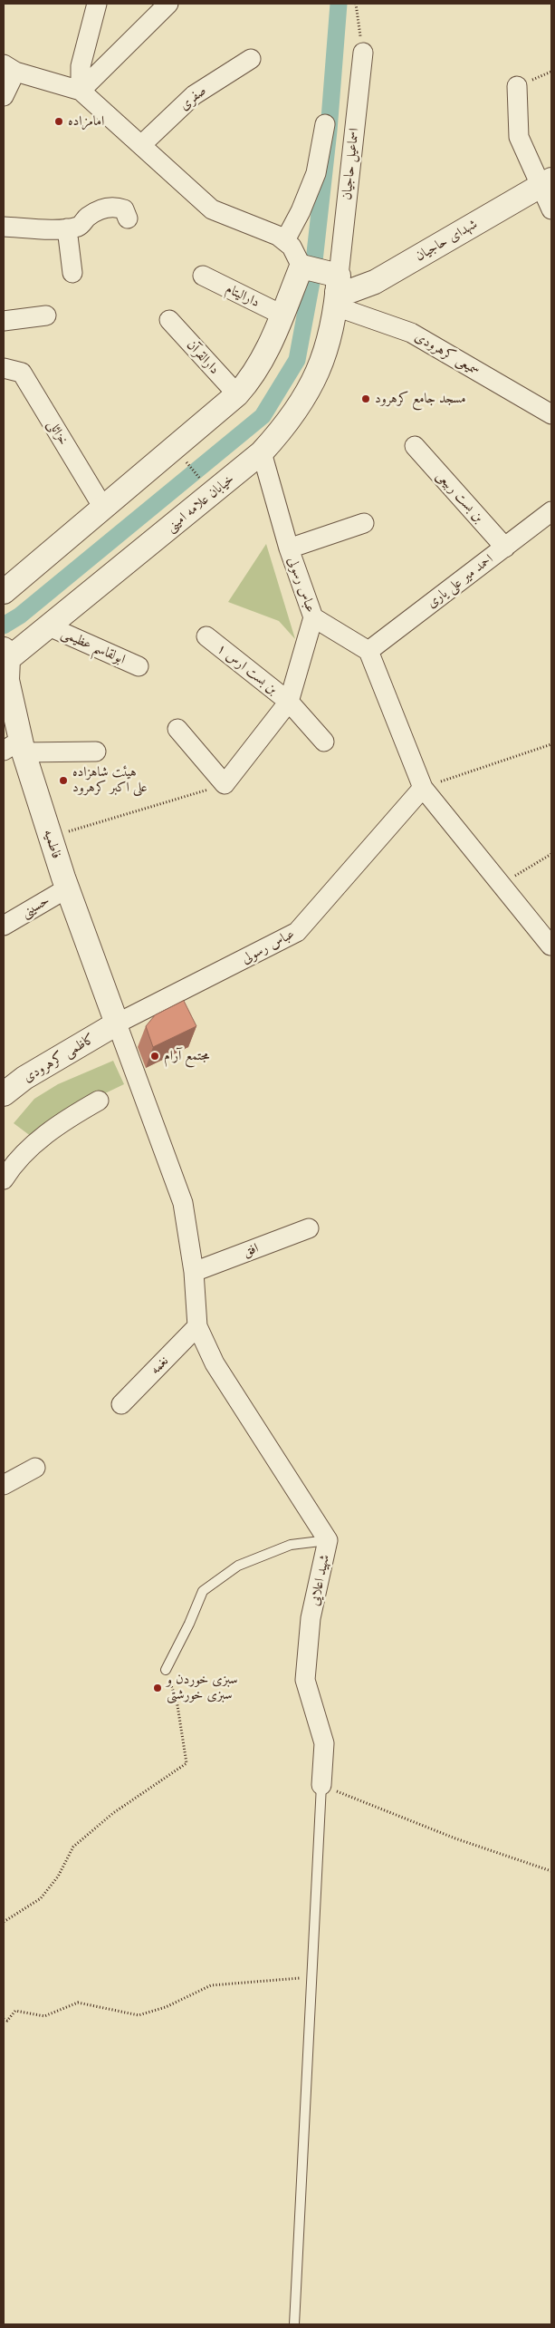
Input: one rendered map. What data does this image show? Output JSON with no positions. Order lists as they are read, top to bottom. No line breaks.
{"streets":{"street":["صفری","اسماعیل حاجیان","شهدای حاجیان","دارالیتام","سمیعی کرهرودی","دارالقرآن","خزائلی","بن بست ربیعی","خیابان علامه امینی","احمد میر علی یاری","عباس رسولی","ابولقاسم عظیمی","بن بست ارس ۱","فاطمیه","حسینی","کاظمی کرهرودی","افق","نغمه","شهید اعلایی"]},"crossings":[["اسماعیل حاجیان","شهدای حاجیان"],["اسماعیل حاجیان","سمیعی کرهرودی"],["اسماعیل حاجیان","خیابان علامه امینی"],["شهدای حاجیان","سمیعی کرهرودی"],["شهدای حاجیان","خیابان علامه امینی"],["سمیعی کرهرودی","خیابان علامه امینی"],["بن بست ربیعی","احمد میر علی یاری"],["خیابان علامه امینی","عباس رسولی"],["خیابان علامه امینی","ابولقاسم عظیمی"],["خیابان علامه امینی","فاطمیه"],["احمد میر علی یاری","عباس رسولی"],["عباس رسولی","فاطمیه"],["عباس رسولی","کاظمی کرهرودی"],["فاطمیه","حسینی"],["فاطمیه","کاظمی کرهرودی"],["نغمه","شهید اعلایی"]],"places":["امامزاده","مسجد جامع کرهرود","هیئت شاهزاده علی اکبر کرهرود","مجتمع آرام","سبزی خوردن و سبزی خورشتی"]}
